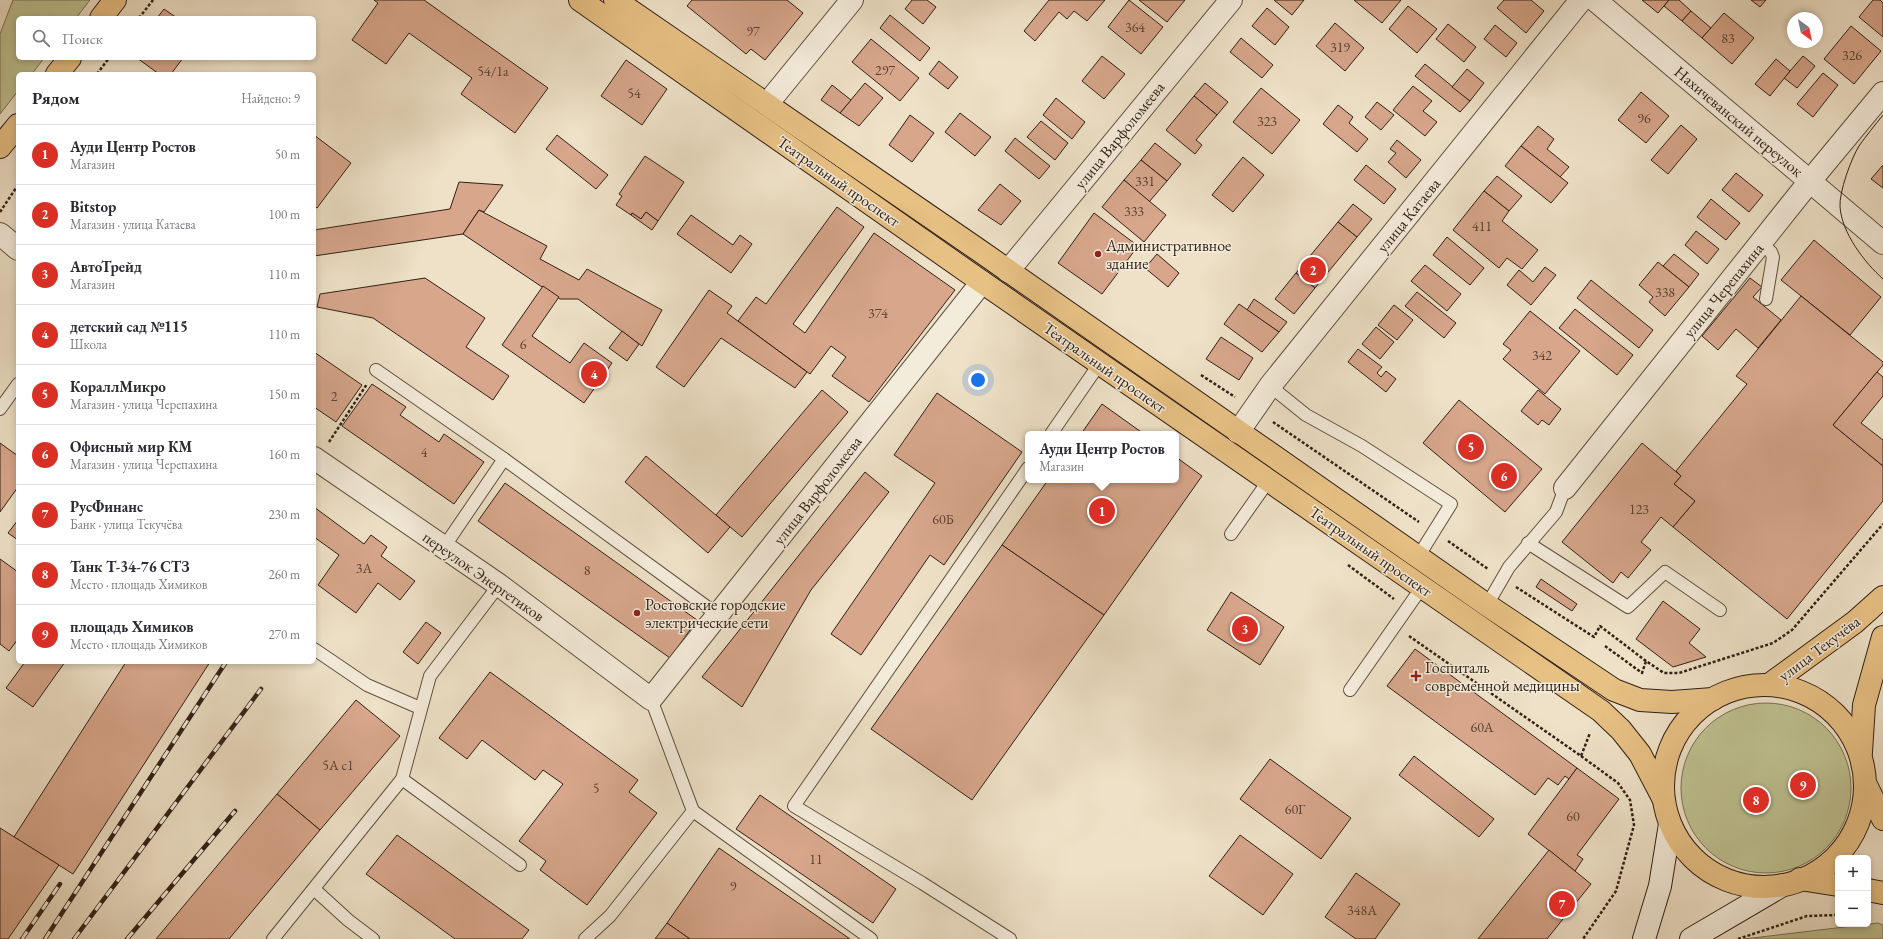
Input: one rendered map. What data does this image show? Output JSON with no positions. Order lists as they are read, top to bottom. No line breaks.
{"streets":{"main road":["Театральный проспект","улица Текучёва"],"street":["Нахичеванский переулок","улица Варфоломеева","улица Катаева","улица Черепахина","переулок Энергетиков"]},"crossings":[["Нахичеванский переулок","улица Черепахина"],["улица Варфоломеева","Театральный проспект"],["улица Варфоломеева","переулок Энергетиков"],["Театральный проспект","улица Катаева"]],"places":{"other":["Административное здание","Ростовские городские электрические сети"],"health":["Госпиталь современной медицины"]},"house_numbers":["364","97","83","319","326","297","54/1а","54","96","323","331","333","411","338","374","6","342","2","4","123","60Б","3А","8","60А","5А с1","5","60Г","60","11","9","348А"],"north":"bottom right","page":{"search":"Поиск","heading":["Рядом","Найдено: 9"],"list":[{"mark":"1","name":"Ауди Центр Ростов","note":"Магазин","value":"50 m"},{"mark":"2","name":"Bitstop","note":"Магазин · улица Катаева","value":"100 m"},{"mark":"3","name":"АвтоТрейд","note":"Магазин","value":"110 m"},{"mark":"4","name":"детский сад №115","note":"Школа","value":"110 m"},{"mark":"5","name":"КораллМикро","note":"Магазин · улица Черепахина","value":"150 m"},{"mark":"6","name":"Офисный мир КМ","note":"Магазин · улица Черепахина","value":"160 m"},{"mark":"7","name":"РусФинанс","note":"Банк · улица Текучёва","value":"230 m"},{"mark":"8","name":"Танк Т-34-76 СТЗ","note":"Место · площадь Химиков","value":"260 m"},{"mark":"9","name":"площадь Химиков","note":"Место · площадь Химиков","value":"270 m"}],"pins":["2","4","5","6","1","3","9","8","7"],"popup":["Ауди Центр Ростов","Магазин"],"map_buttons":["+","−"]}}
